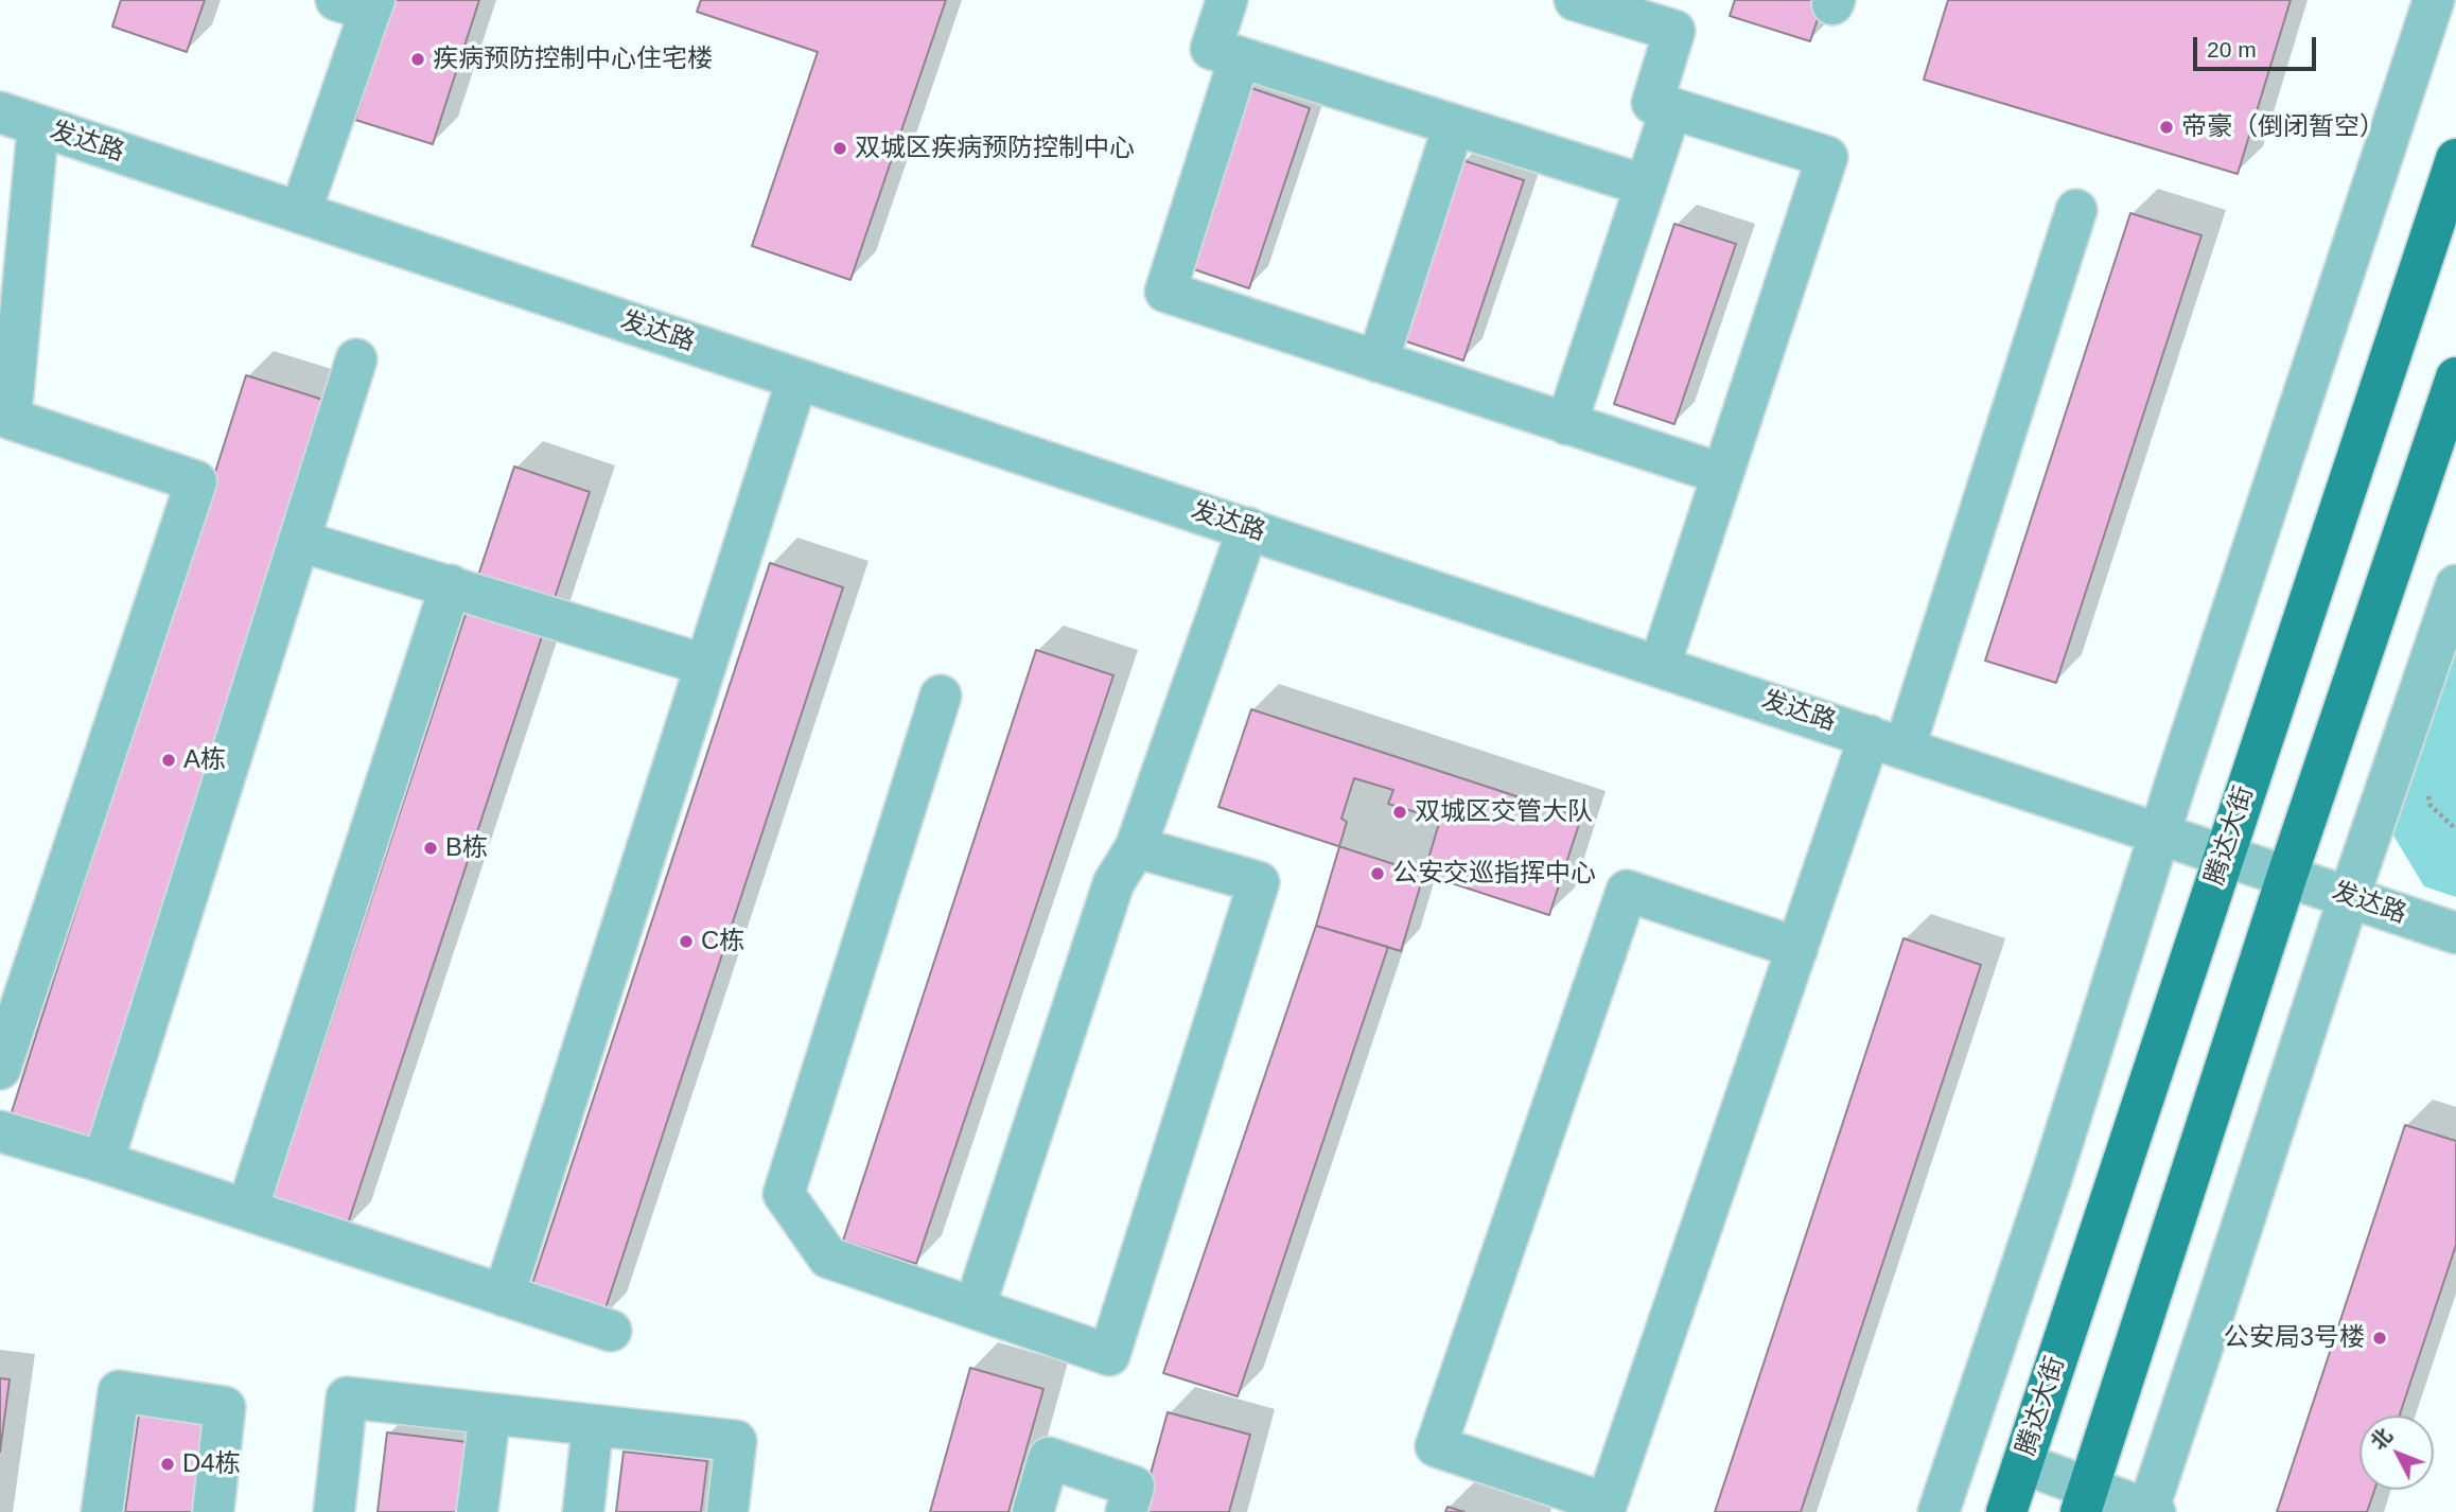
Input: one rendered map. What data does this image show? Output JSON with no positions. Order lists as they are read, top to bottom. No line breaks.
{"streets":{"main road":["腾达大街"],"street":["发达路"]},"crossings":[["发达路","腾达大街"]],"places":["疾病预防控制中心住宅楼","帝豪（倒闭暂空）","双城区疾病预防控制中心","A栋","双城区交管大队","B栋","公安交巡指挥中心","C栋","公安局3号楼","D4栋"],"scale_bar":"20 m","north":"top left"}
